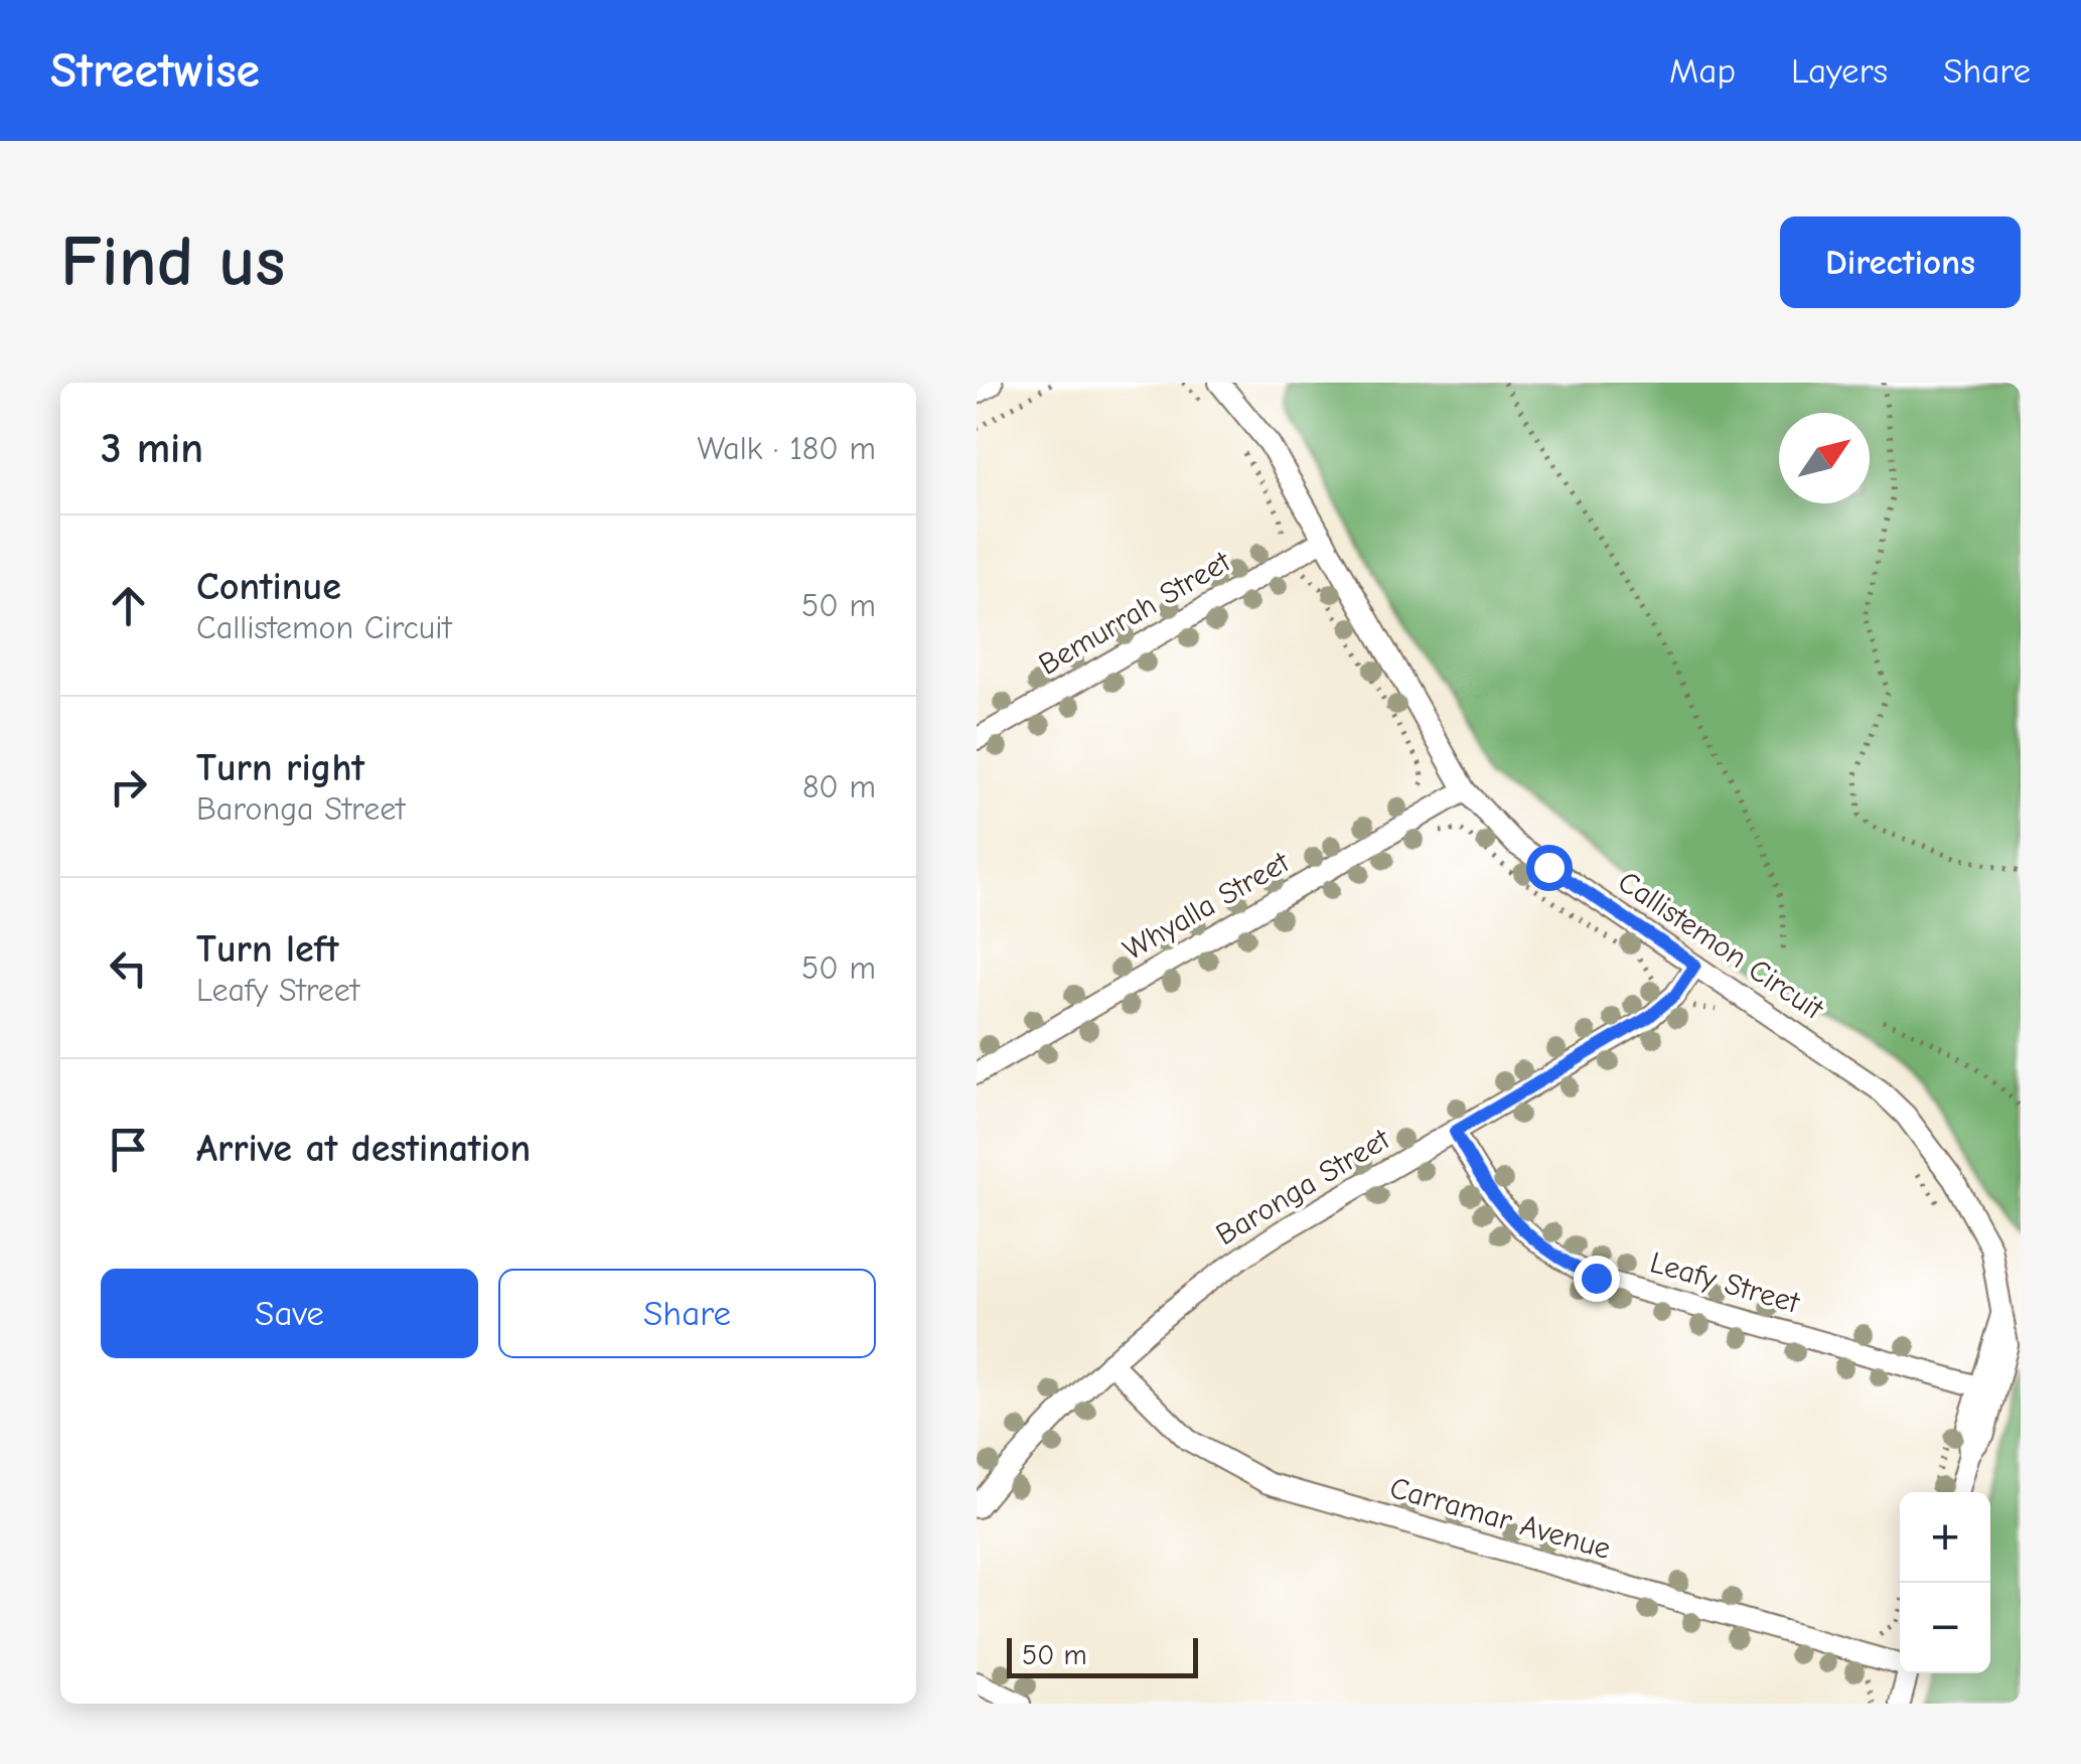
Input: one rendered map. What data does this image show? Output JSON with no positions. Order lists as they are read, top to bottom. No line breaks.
{"streets":{"street":["Bemurrah Street","Whyalla Street","Callistemon Circuit","Baronga Street","Leafy Street","Carramar Avenue"]},"crossings":[["Bemurrah Street","Callistemon Circuit"],["Whyalla Street","Callistemon Circuit"],["Callistemon Circuit","Baronga Street"],["Callistemon Circuit","Leafy Street"],["Baronga Street","Leafy Street"],["Baronga Street","Carramar Avenue"]],"scale_bar":"50 m","north":"top right","page":{"header":"Streetwise","nav":["Map","Layers","Share"],"buttons":["Directions",["Save","Share"]],"title":"Find us","heading":["3 min","Walk · 180 m"],"list":[["Continue","Callistemon Circuit","50 m"],["Turn right","Baronga Street","80 m"],["Turn left","Leafy Street","50 m"],"Arrive at destination"],"map_buttons":["+","−"],"scale":"50 m"}}
